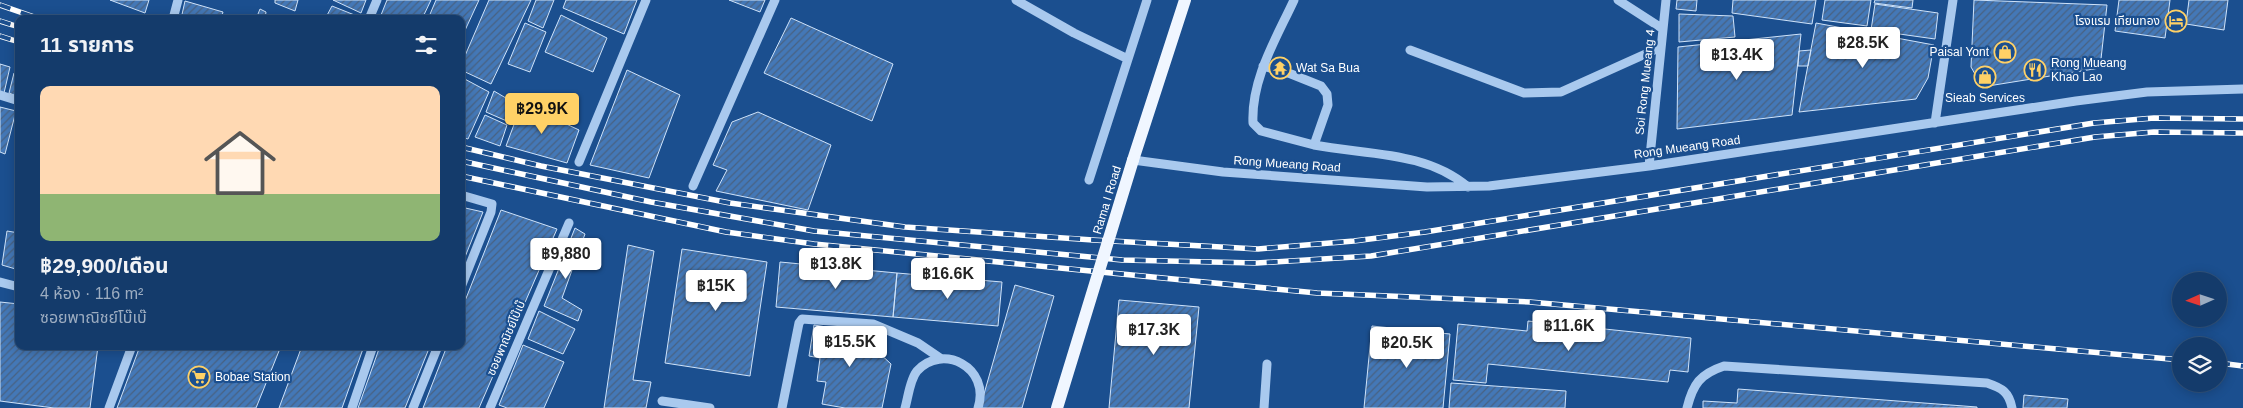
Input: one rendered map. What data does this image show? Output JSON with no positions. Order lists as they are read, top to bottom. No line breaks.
{"streets":{"main road":["Rama I Road"],"street":["Soi Rong Mueang 4","Rong Mueang Road","ซอยพาณิชย์โบ๊เบ๊"]},"crossings":[["Soi Rong Mueang 4","Rong Mueang Road"],["Rong Mueang Road","Rama I Road"]],"places":{"hotel":["โรงแรม เทียนทอง"],"shop":["Paisal Yont","Sieab Services"],"temple":["Wat Sa Bua"],"restaurant":["Rong Mueang Khao Lao"],"supermarket":["Bobae Station"]},"north":"left","page":{"heading":"11 รายการ","price":["฿28.5K","฿13.4K","฿29.9K","฿9,880","฿13.8K","฿16.6K","฿15K","฿11.6K","฿17.3K","฿15.5K","฿20.5K"],"list":[{"name":"฿29,900/เดือน","note":"4 ห้อง · 116 m² · ซอยพาณิชย์โบ๊เบ๊"}]}}
